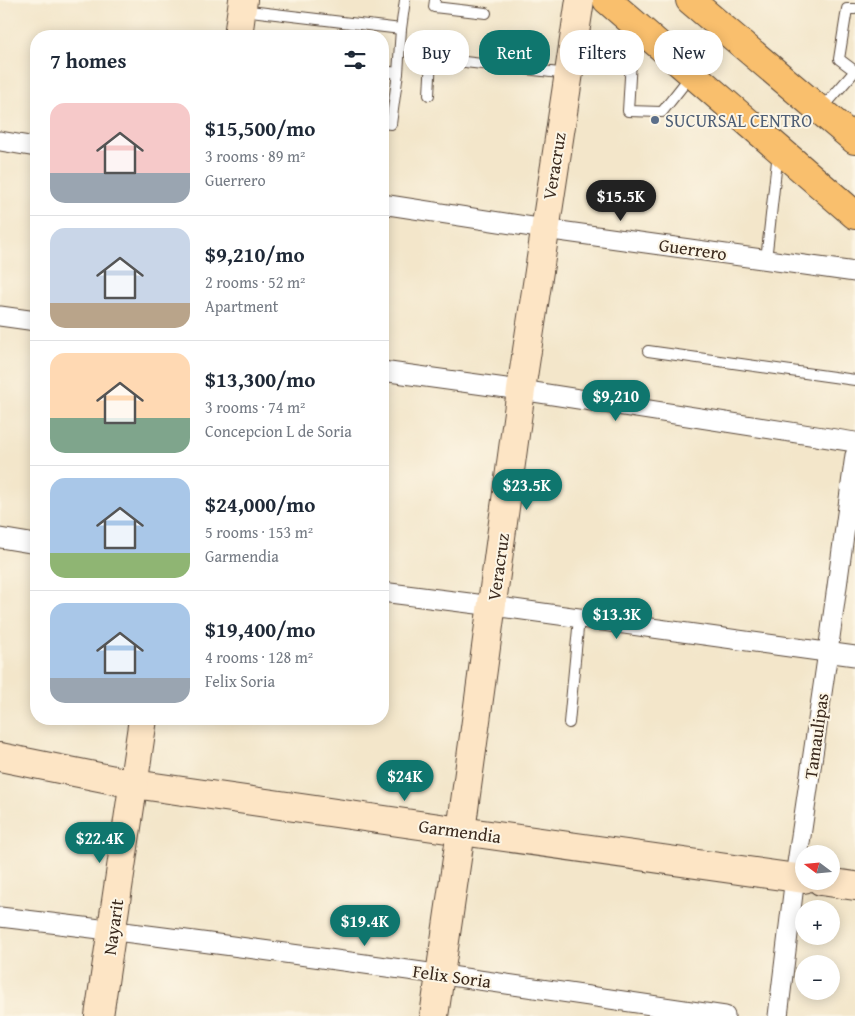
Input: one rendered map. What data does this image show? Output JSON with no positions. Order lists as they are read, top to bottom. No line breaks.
{"streets":{"street":["Veracruz","Guerrero","Tamaulipas","Garmendia","Nayarit","Felix Soria"]},"crossings":[["Veracruz","Guerrero"],["Veracruz","Garmendia"],["Veracruz","Felix Soria"],["Garmendia","Nayarit"],["Nayarit","Felix Soria"]],"places":["SUCURSAL CENTRO"],"north":"left","page":{"chip":["Buy","Rent","Filters","New"],"heading":"7 homes","list":[{"name":"$15,500/mo","note":"3 rooms · 89 m² · Guerrero"},{"name":"$9,210/mo","note":"2 rooms · 52 m² · Apartment"},{"name":"$13,300/mo","note":"3 rooms · 74 m² · Concepcion L de Soria"},{"name":"$24,000/mo","note":"5 rooms · 153 m² · Garmendia"},{"name":"$19,400/mo","note":"4 rooms · 128 m² · Felix Soria"}],"price":["$15.5K","$9,210","$23.5K","$13.3K","$24K","$22.4K","$19.4K"],"map_buttons":["+","−"]}}
